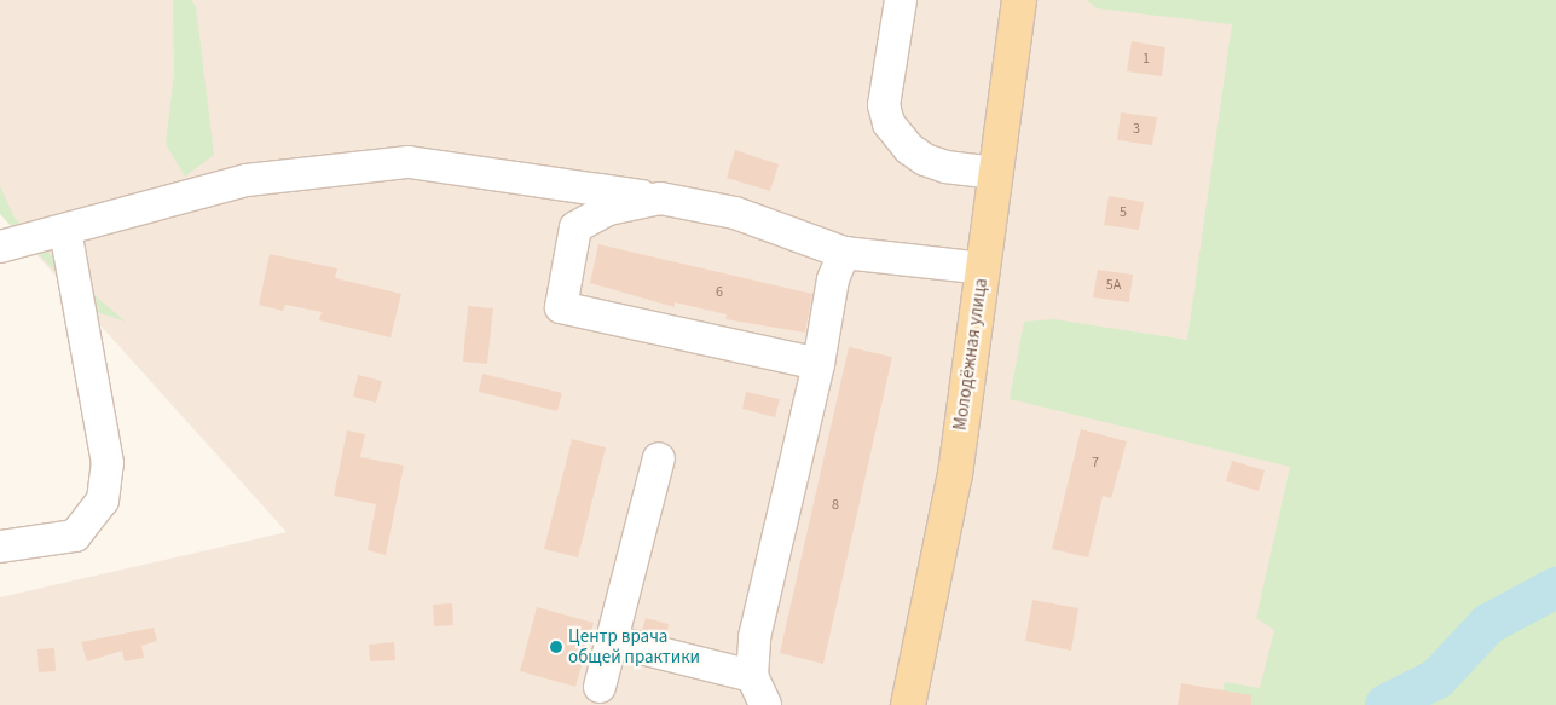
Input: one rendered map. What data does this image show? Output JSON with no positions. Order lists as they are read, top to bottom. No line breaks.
{"streets":{"main road":["Молодёжная улица"]},"places":["Центр врача общей практики"],"house_numbers":["1","3","5","5А","6","7","8"]}
